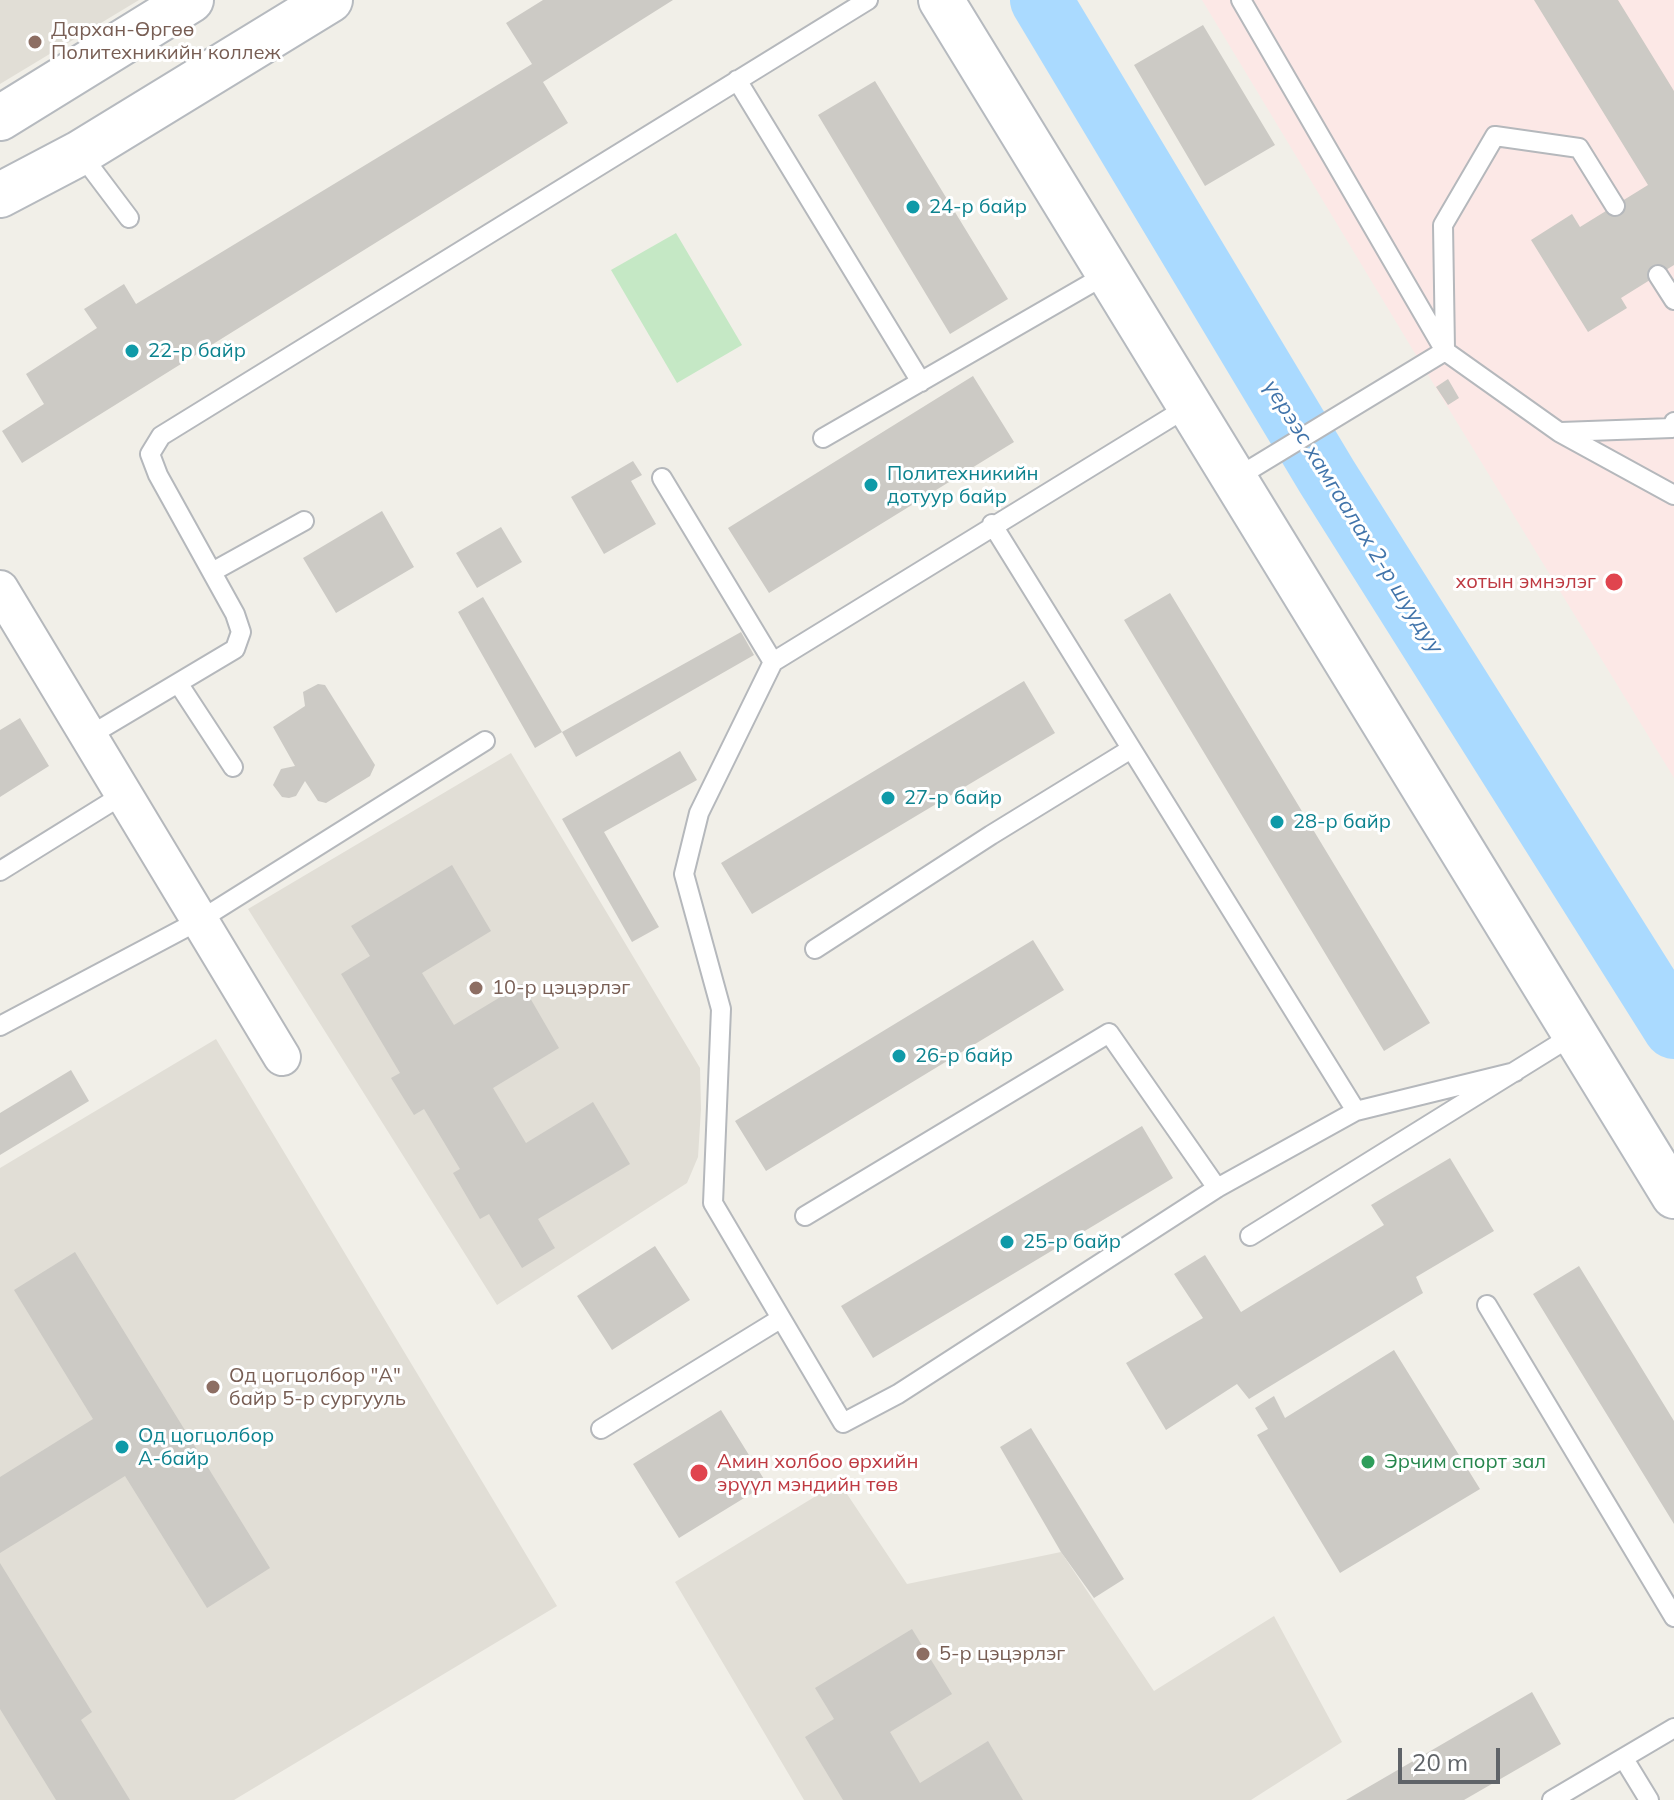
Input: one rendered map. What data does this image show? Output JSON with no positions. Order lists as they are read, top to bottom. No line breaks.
{"water":["үерээс хамгаалах 2-р шуудуу"],"places":["Дархан-Өргөө Политехникийн коллеж","24-р байр","22-р байр","Политехникийн дотуур байр","хотын эмнэлэг","27-р байр","28-р байр","10-р цэцэрлэг","26-р байр","25-р байр","Од цогцолбор \"А\" байр 5-р сургууль","Од цогцолбор А-байр","Эрчим спорт зал","Амин холбоо өрхийн эрүүл мэндийн төв","5-р цэцэрлэг"],"scale_bar":"20 m"}
